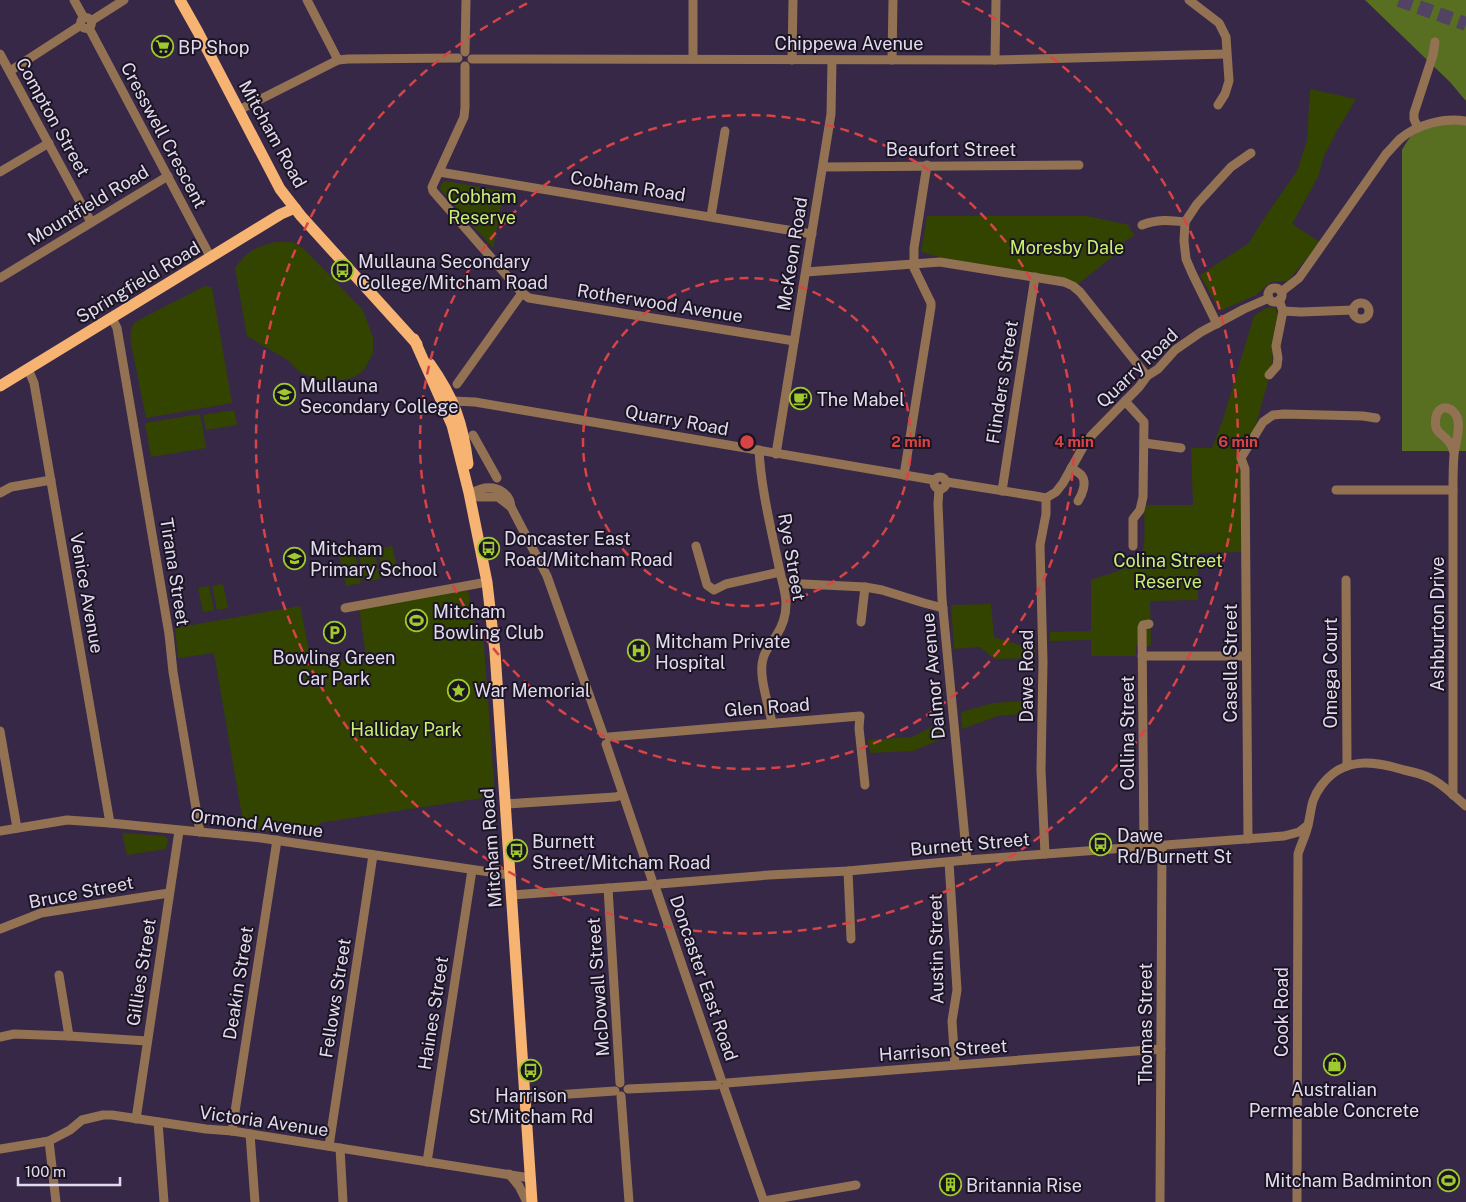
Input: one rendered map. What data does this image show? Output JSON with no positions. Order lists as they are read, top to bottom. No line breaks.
{"streets":{"main road":["Mitcham Road","Springfield Road"],"street":["Chippewa Avenue","Compton Street","Cresswell Crescent","Beaufort Street","Cobham Road","Mountfield Road","McKeon Road","Rotherwood Avenue","Quarry Road","Flinders Street","Rye Street","Tirana Street","Venice Avenue","Ashburton Drive","Casella Street","Omega Court","Dalmor Avenue","Dawe Road","Glen Road","Collina Street","Ormond Avenue","Burnett Street","Bruce Street","Austin Street","Gillies Street","Doncaster East Road","Deakin Street","McDowall Street","Fellows Street","Cook Road","Haines Street","Thomas Street","Harrison Street","Victoria Avenue"]},"crossings":[["Chippewa Avenue","Mitcham Road"],["Chippewa Avenue","McKeon Road"],["Compton Street","Mountfield Road"],["Mitcham Road","Springfield Road"],["Mitcham Road","Quarry Road"],["Mitcham Road","Ormond Avenue"],["Mitcham Road","Burnett Street"],["Mitcham Road","Doncaster East Road"],["Mitcham Road","Harrison Street"],["Mitcham Road","Victoria Avenue"],["Cresswell Crescent","Mountfield Road"],["Cresswell Crescent","Springfield Road"],["Beaufort Street","McKeon Road"],["Cobham Road","McKeon Road"],["McKeon Road","Rotherwood Avenue"],["McKeon Road","Quarry Road"],["Springfield Road","Tirana Street"],["Springfield Road","Venice Avenue"],["Quarry Road","Rye Street"],["Quarry Road","Dalmor Avenue"],["Quarry Road","Dawe Road"],["Rye Street","Glen Road"],["Tirana Street","Ormond Avenue"],["Venice Avenue","Ormond Avenue"],["Casella Street","Burnett Street"],["Omega Court","Cook Road"],["Dalmor Avenue","Burnett Street"],["Dawe Road","Burnett Street"],["Glen Road","Doncaster East Road"],["Collina Street","Burnett Street"],["Ormond Avenue","Gillies Street"],["Ormond Avenue","Deakin Street"],["Ormond Avenue","Fellows Street"],["Ormond Avenue","Haines Street"],["Burnett Street","Austin Street"],["Burnett Street","Doncaster East Road"],["Burnett Street","McDowall Street"],["Burnett Street","Cook Road"],["Burnett Street","Thomas Street"],["Bruce Street","Gillies Street"],["Austin Street","Harrison Street"],["Gillies Street","Victoria Avenue"],["Doncaster East Road","Harrison Street"],["Deakin Street","Victoria Avenue"],["McDowall Street","Harrison Street"],["Fellows Street","Victoria Avenue"],["Haines Street","Victoria Avenue"],["Thomas Street","Harrison Street"]],"parks":["Cobham Reserve","Moresby Dale","Colina Street Reserve","Halliday Park"],"places":{"supermarket":["BP Shop"],"bus stop":["Mullauna Secondary College/Mitcham Road","Doncaster East Road/Mitcham Road","Dawe Rd/Burnett St","Burnett Street/Mitcham Road","Harrison St/Mitcham Rd"],"school or university":["Mullauna Secondary College","Mitcham Primary School"],"cafe":["The Mabel"],"sports":["Mitcham Bowling Club","Mitcham Badminton"],"parking":["Bowling Green Car Park"],"hospital":["Mitcham Private Hospital"],"place":["War Memorial"],"shop":["Australian Permeable Concrete"],"building":["Britannia Rise"]},"scale_bar":"100 m","rings":["2 min","4 min","6 min"]}
